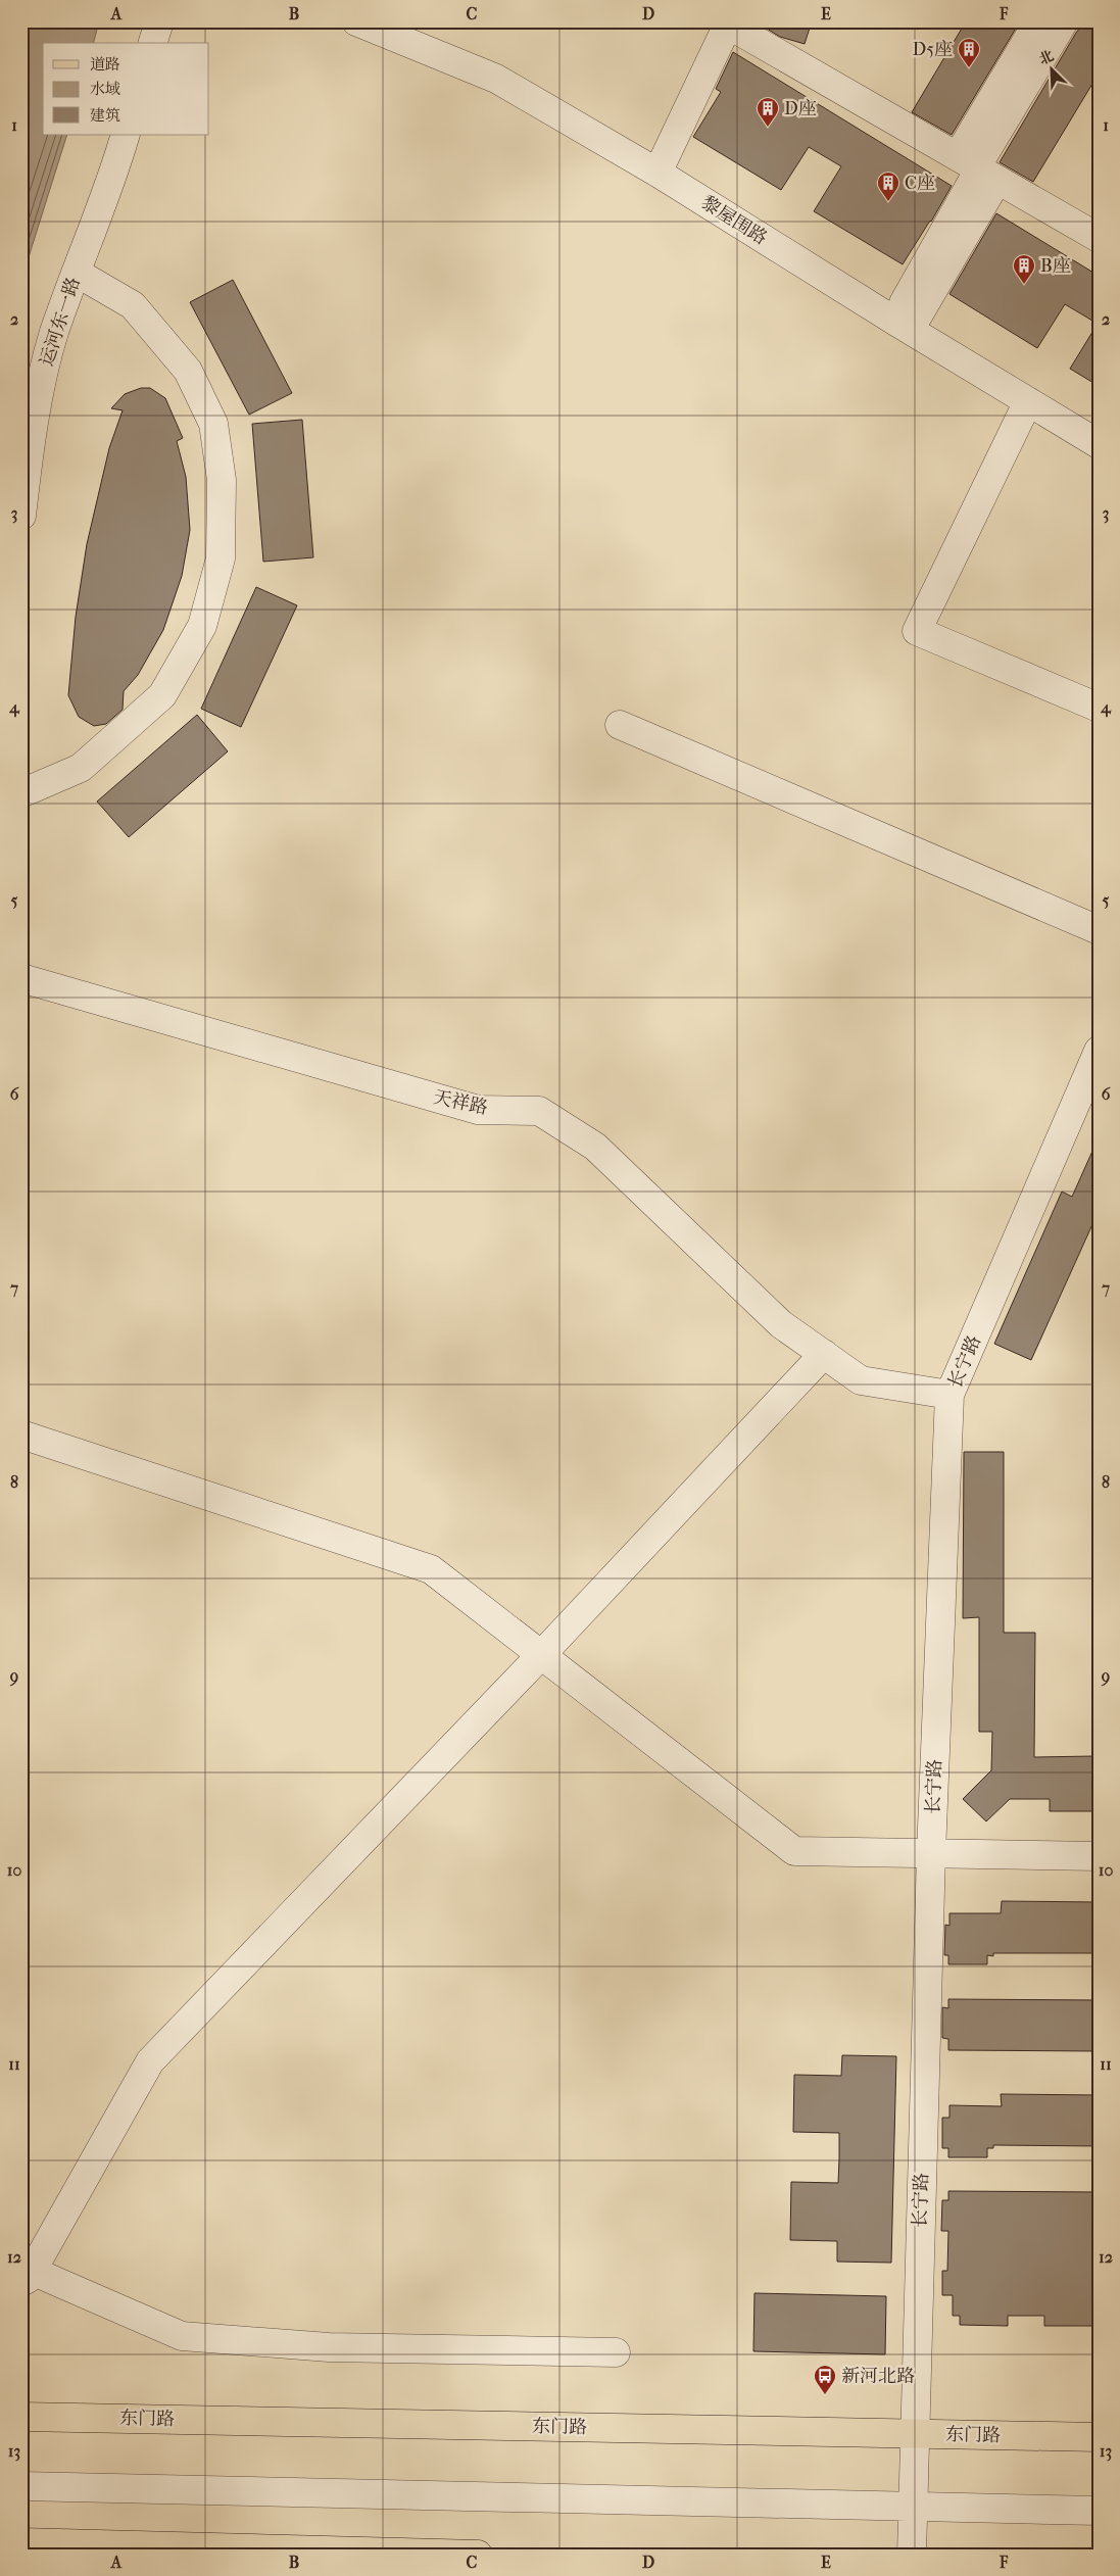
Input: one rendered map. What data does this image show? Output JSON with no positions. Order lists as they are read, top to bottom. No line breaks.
{"streets":{"main road":["东门路"],"street":["黎屋围路","运河东一路","天祥路","长宁路"]},"crossings":[["天祥路","长宁路"],["长宁路","东门路"]],"places":{"building":["D5座","D座","C座","B座"],"bus stop":["新河北路"]},"legend":["道路","水域","建筑"],"north":"top left","grid":{"columns":["A","B","C","D","E","F"],"rows":["1","2","3","4","5","6","7","8","9","10","11","12","13"]}}
